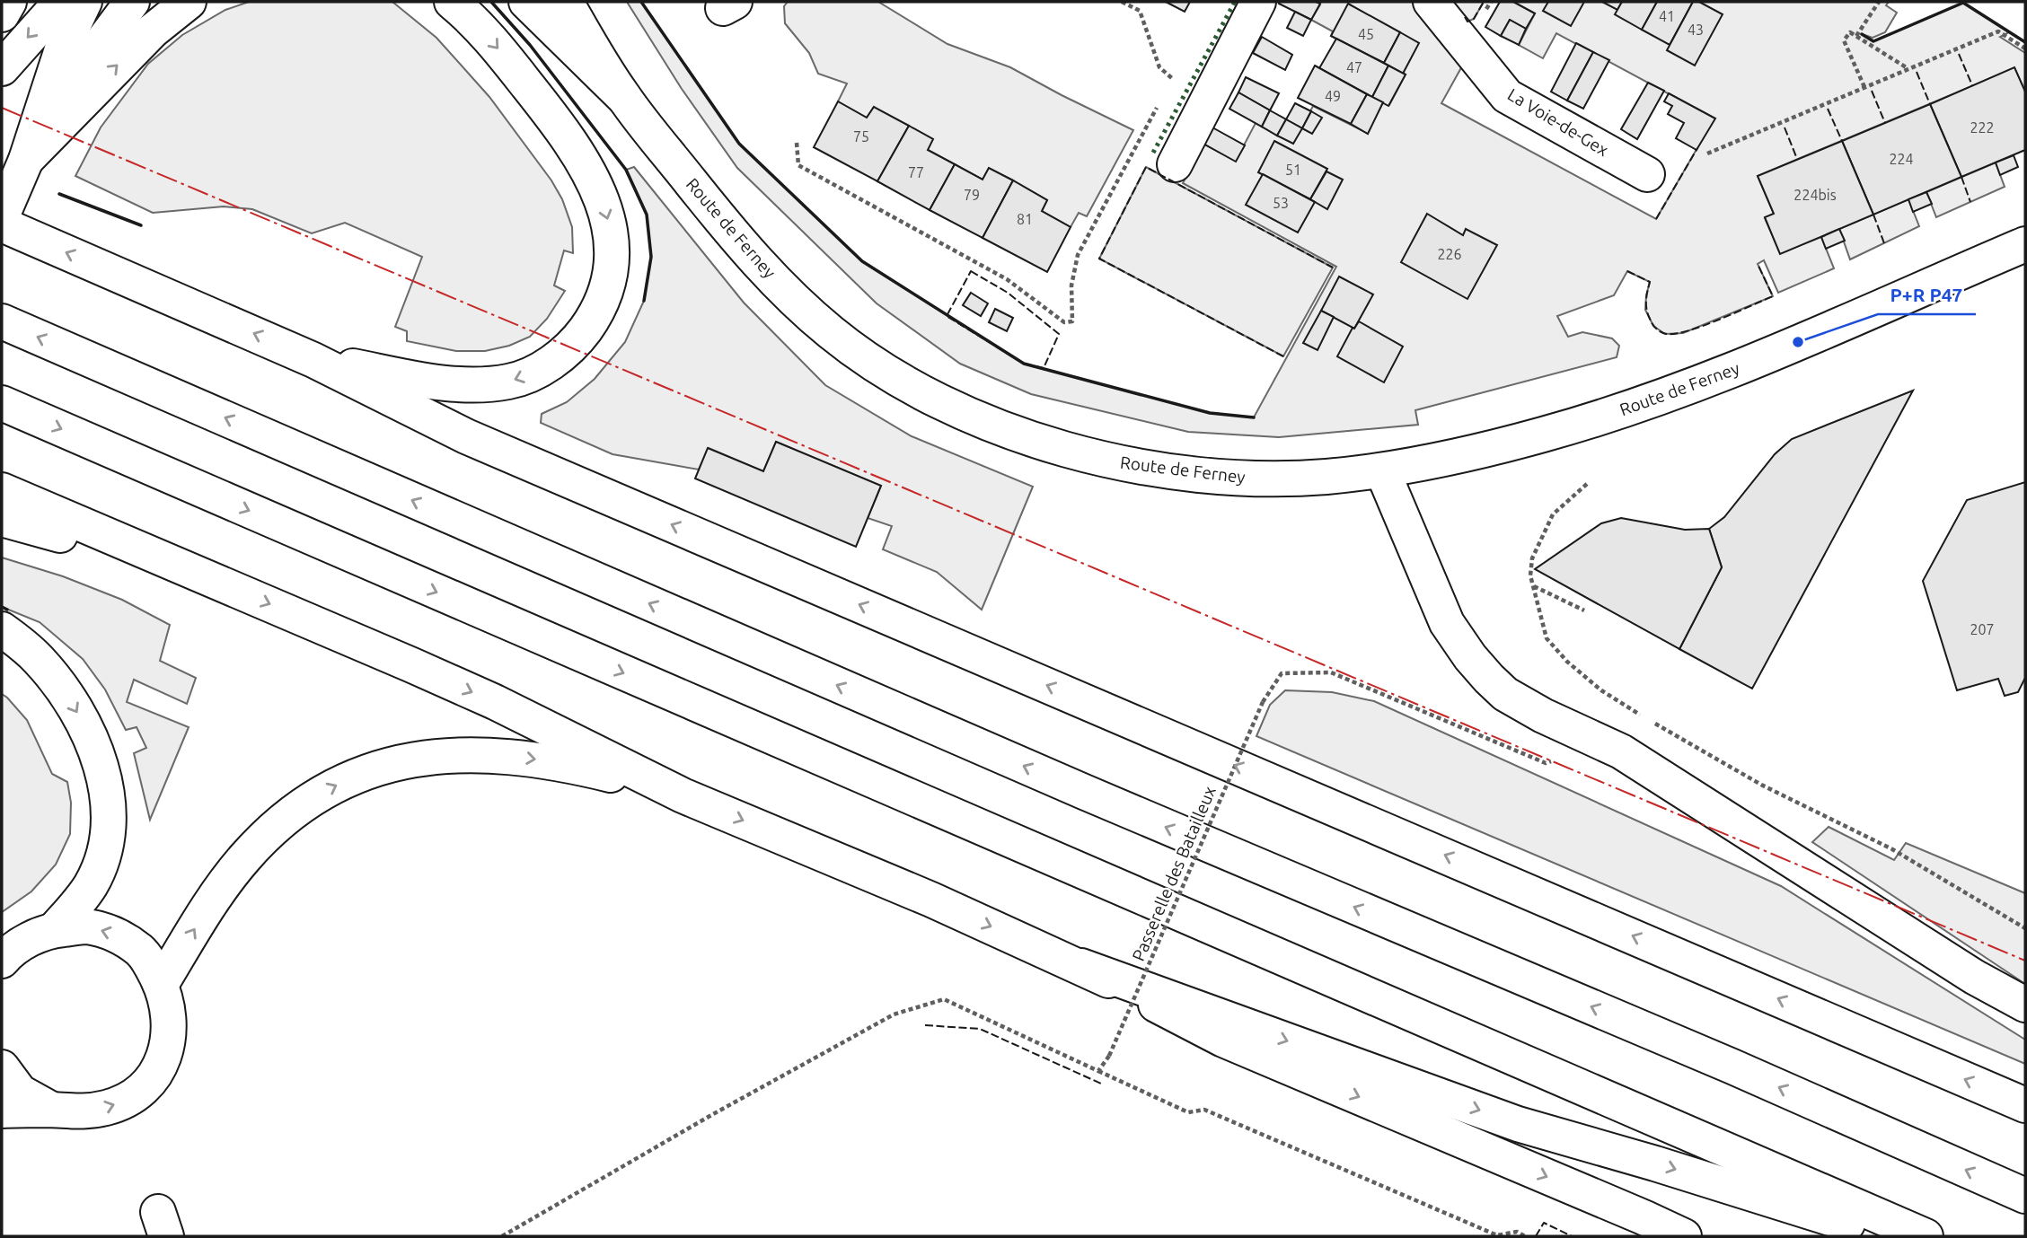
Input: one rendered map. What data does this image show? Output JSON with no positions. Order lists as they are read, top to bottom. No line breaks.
{"streets":{"main road":["La Voie-de-Gex","Route de Ferney"],"path":["Passerelle des Batailleux"]},"places":["P+R P47"],"house_numbers":["41","43","45","47","49","222","75","224","51","77","79","224bis","53","81","226","207"]}
